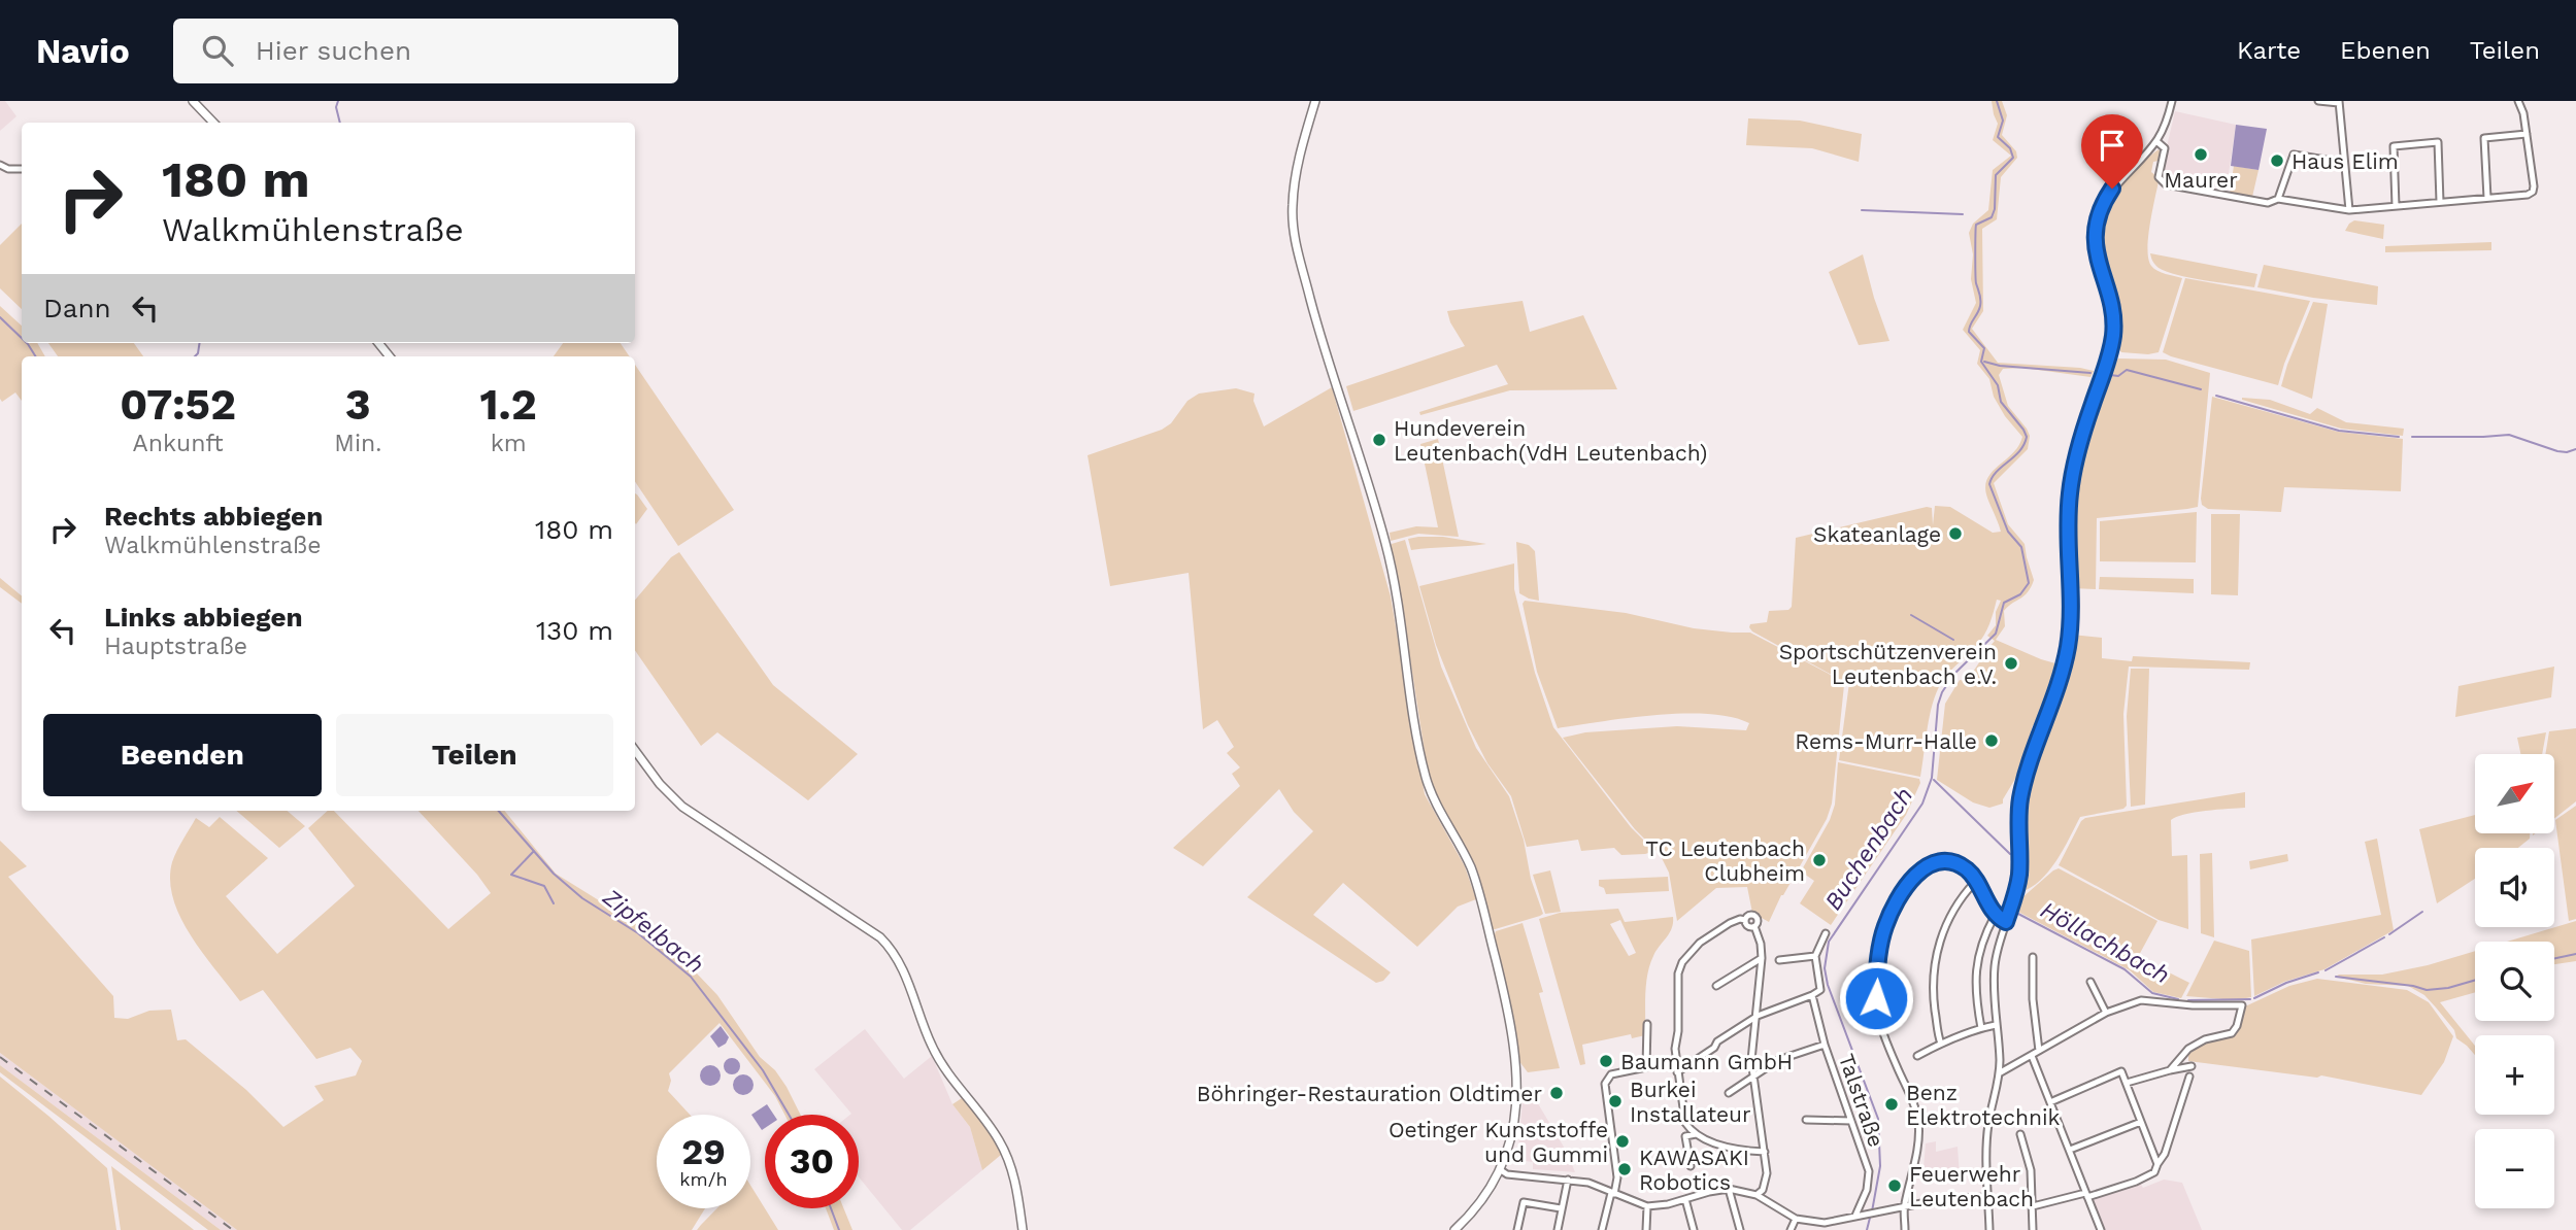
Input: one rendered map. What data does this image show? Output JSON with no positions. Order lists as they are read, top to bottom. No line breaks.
{"streets":{"street":["Talstraße"]},"water":["Buchenbach","Zipfelbach","Höllachbach"],"places":["Maurer","Haus Elim","Hundeverein Leutenbach(VdH Leutenbach)","Skateanlage","Sportschützenverein Leutenbach e.V.","Rems-Murr-Halle","TC Leutenbach Clubheim","Baumann GmbH","Böhringer-Restauration Oldtimer","Burkei Installateur","Benz Elektrotechnik","Oetinger Kunststoffe und Gummi","KAWASAKI Robotics","Feuerwehr Leutenbach"],"north":"top right","page":{"header":"Navio","search":"Hier suchen","nav":["Karte","Ebenen","Teilen"],"turn":["180 m","Walkmühlenstraße"],"then":"Dann","eta":["07:52","Ankunft","3","Min.","1.2","km"],"list":[{"name":"Rechts abbiegen","note":"Walkmühlenstraße","value":"180 m"},{"name":"Links abbiegen","note":"Hauptstraße","value":"130 m"}],"buttons":["Beenden","Teilen"],"map_buttons":["+","−"],"speed":"29 km/h","limit":"30"}}
